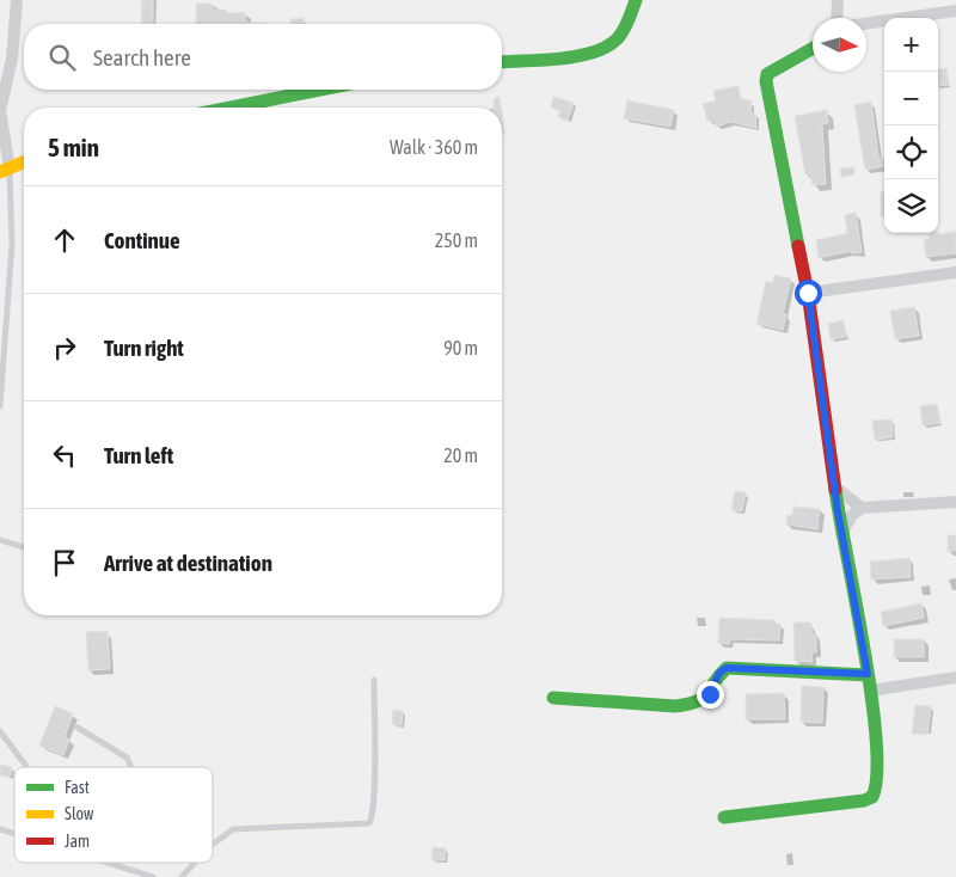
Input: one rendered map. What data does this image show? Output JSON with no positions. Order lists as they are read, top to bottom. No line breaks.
{"legend":["Fast","Slow","Jam"],"north":"right","page":{"map_buttons":["+","−"],"search":"Search here","heading":["5 min","Walk · 360 m"],"list":[["Continue","250 m"],["Turn right","90 m"],["Turn left","20 m"],"Arrive at destination"]}}
